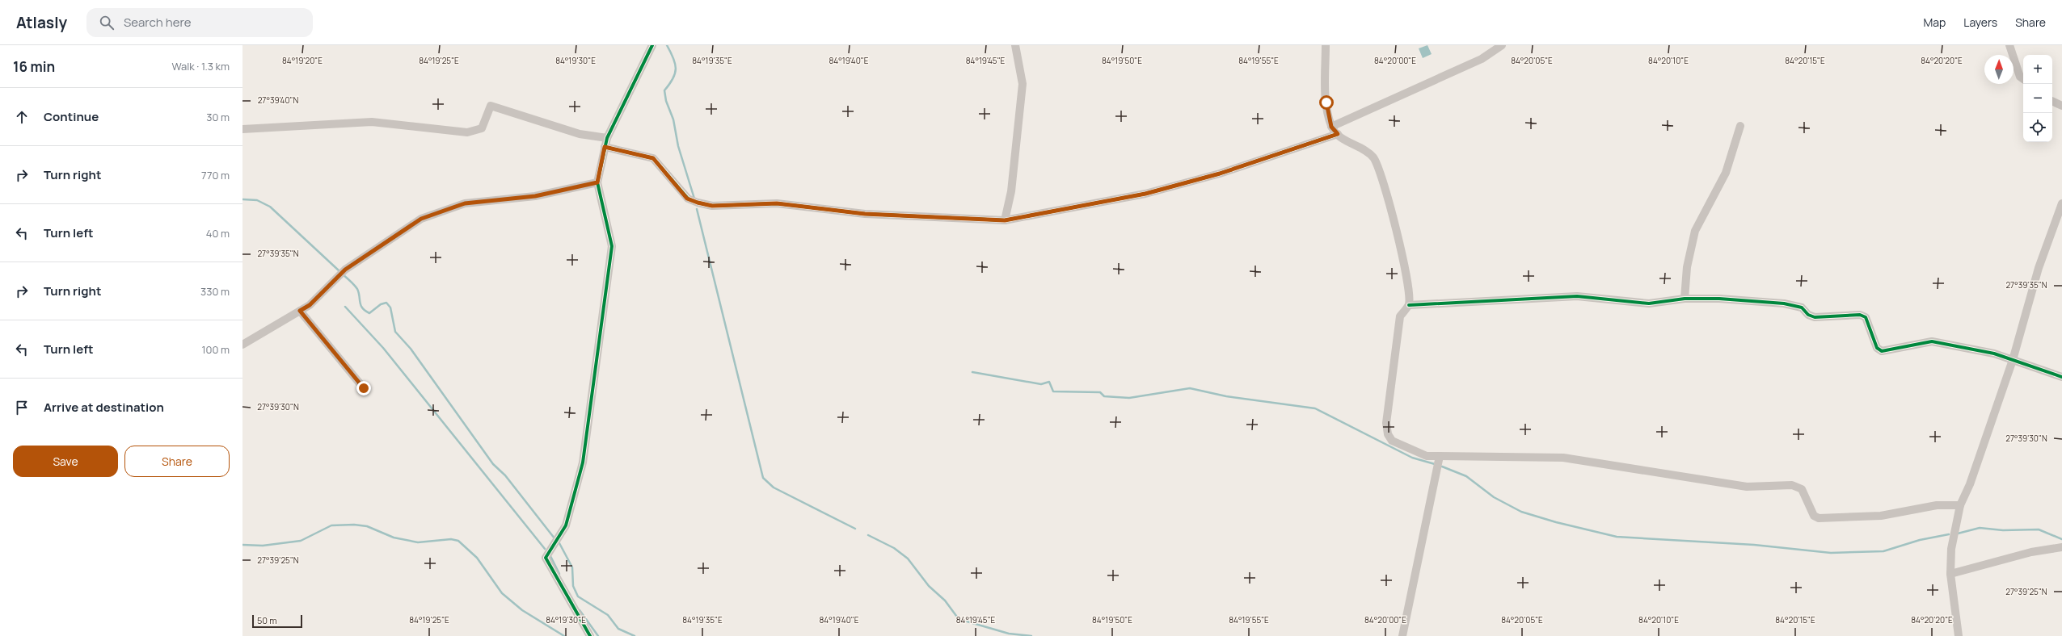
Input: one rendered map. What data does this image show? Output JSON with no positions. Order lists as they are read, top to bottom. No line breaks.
{"scale_bar":"50 m","north":"top","page":{"header":"Atlasly","search":"Search here","nav":["Map","Layers","Share"],"heading":["16 min","Walk · 1.3 km"],"map_buttons":["+","−"],"list":[["Continue","30 m"],["Turn right","770 m"],["Turn left","40 m"],["Turn right","330 m"],["Turn left","100 m"],"Arrive at destination"],"buttons":["Save","Share"],"scale":"50 m"},"coordinates":["84°19'20\"E","84°19'25\"E","84°19'30\"E","84°19'35\"E","84°19'40\"E","84°19'45\"E","84°19'50\"E","84°19'55\"E","84°20'00\"E","84°20'05\"E","84°20'10\"E","84°20'15\"E","84°20'20\"E","27°39'40\"N","27°39'35\"N","27°39'30\"N","27°39'25\"N"]}
